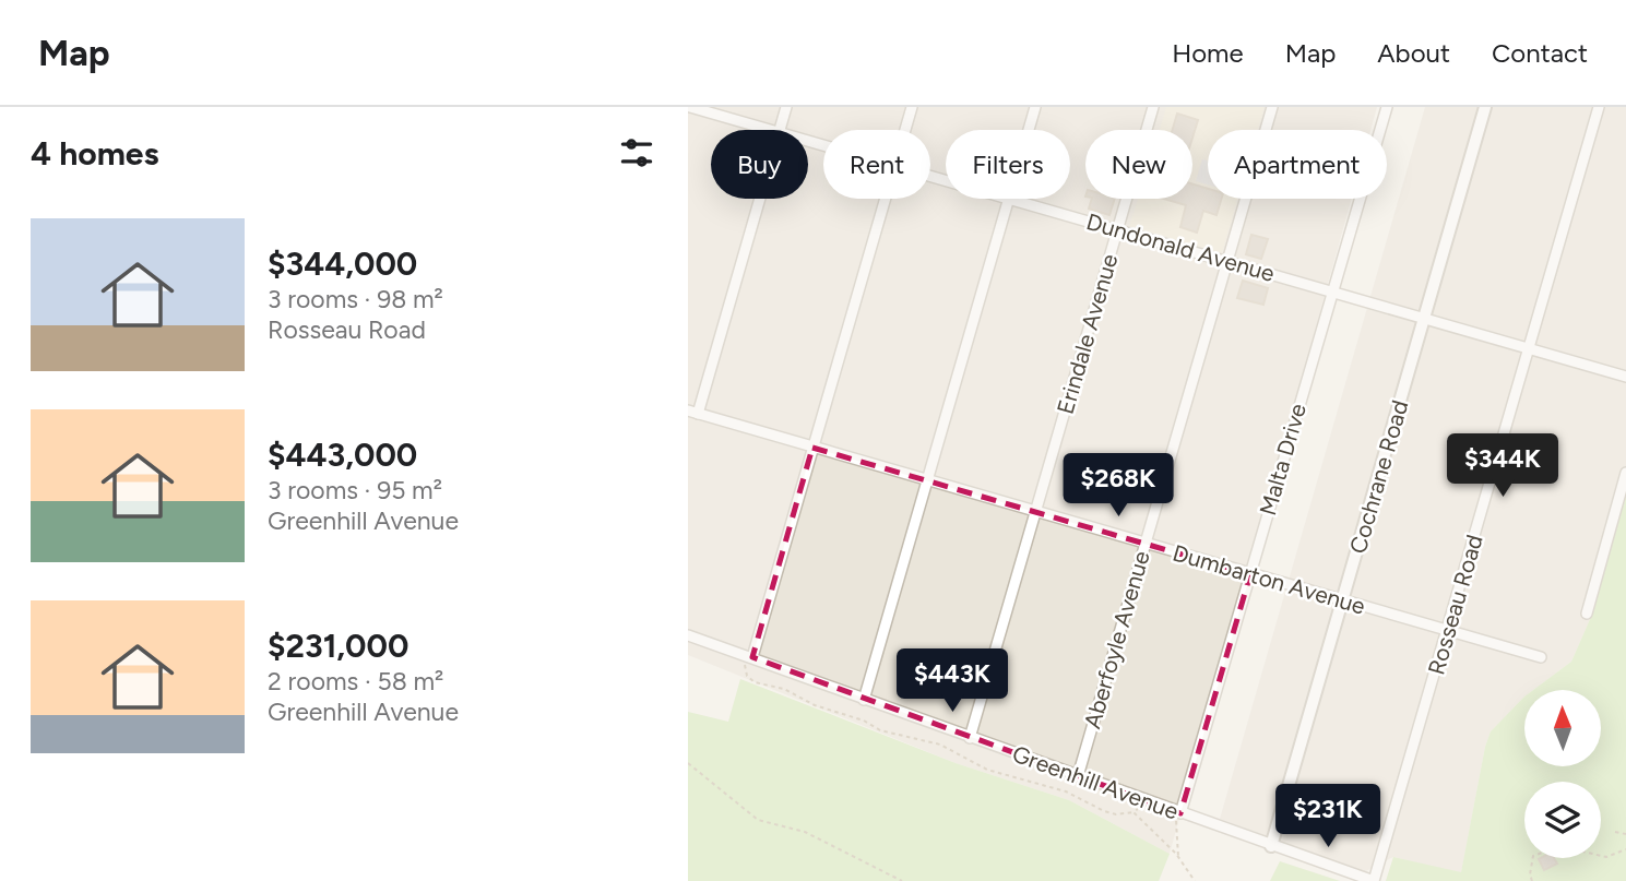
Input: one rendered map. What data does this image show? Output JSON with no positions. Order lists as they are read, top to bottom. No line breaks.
{"streets":{"street":["Dundonald Avenue","Erindale Avenue","Malta Drive","Cochrane Road","Dumbarton Avenue","Rosseau Road","Aberfoyle Avenue","Greenhill Avenue"]},"crossings":[["Dundonald Avenue","Erindale Avenue"],["Dundonald Avenue","Malta Drive"],["Dundonald Avenue","Cochrane Road"],["Dundonald Avenue","Rosseau Road"],["Dundonald Avenue","Aberfoyle Avenue"],["Erindale Avenue","Dumbarton Avenue"],["Erindale Avenue","Greenhill Avenue"],["Malta Drive","Dumbarton Avenue"],["Malta Drive","Greenhill Avenue"],["Cochrane Road","Dumbarton Avenue"],["Cochrane Road","Greenhill Avenue"],["Dumbarton Avenue","Rosseau Road"],["Dumbarton Avenue","Aberfoyle Avenue"],["Rosseau Road","Greenhill Avenue"],["Aberfoyle Avenue","Greenhill Avenue"]],"north":"top","page":{"header":"Map","nav":["Home","Map","About","Contact"],"heading":"4 homes","chip":["Buy","Rent","Filters","New","Apartment"],"list":[{"name":"$344,000","note":"3 rooms · 98 m² · Rosseau Road"},{"name":"$443,000","note":"3 rooms · 95 m² · Greenhill Avenue"},{"name":"$231,000","note":"2 rooms · 58 m² · Greenhill Avenue"}],"price":["$344K","$268K","$443K","$231K"]}}
